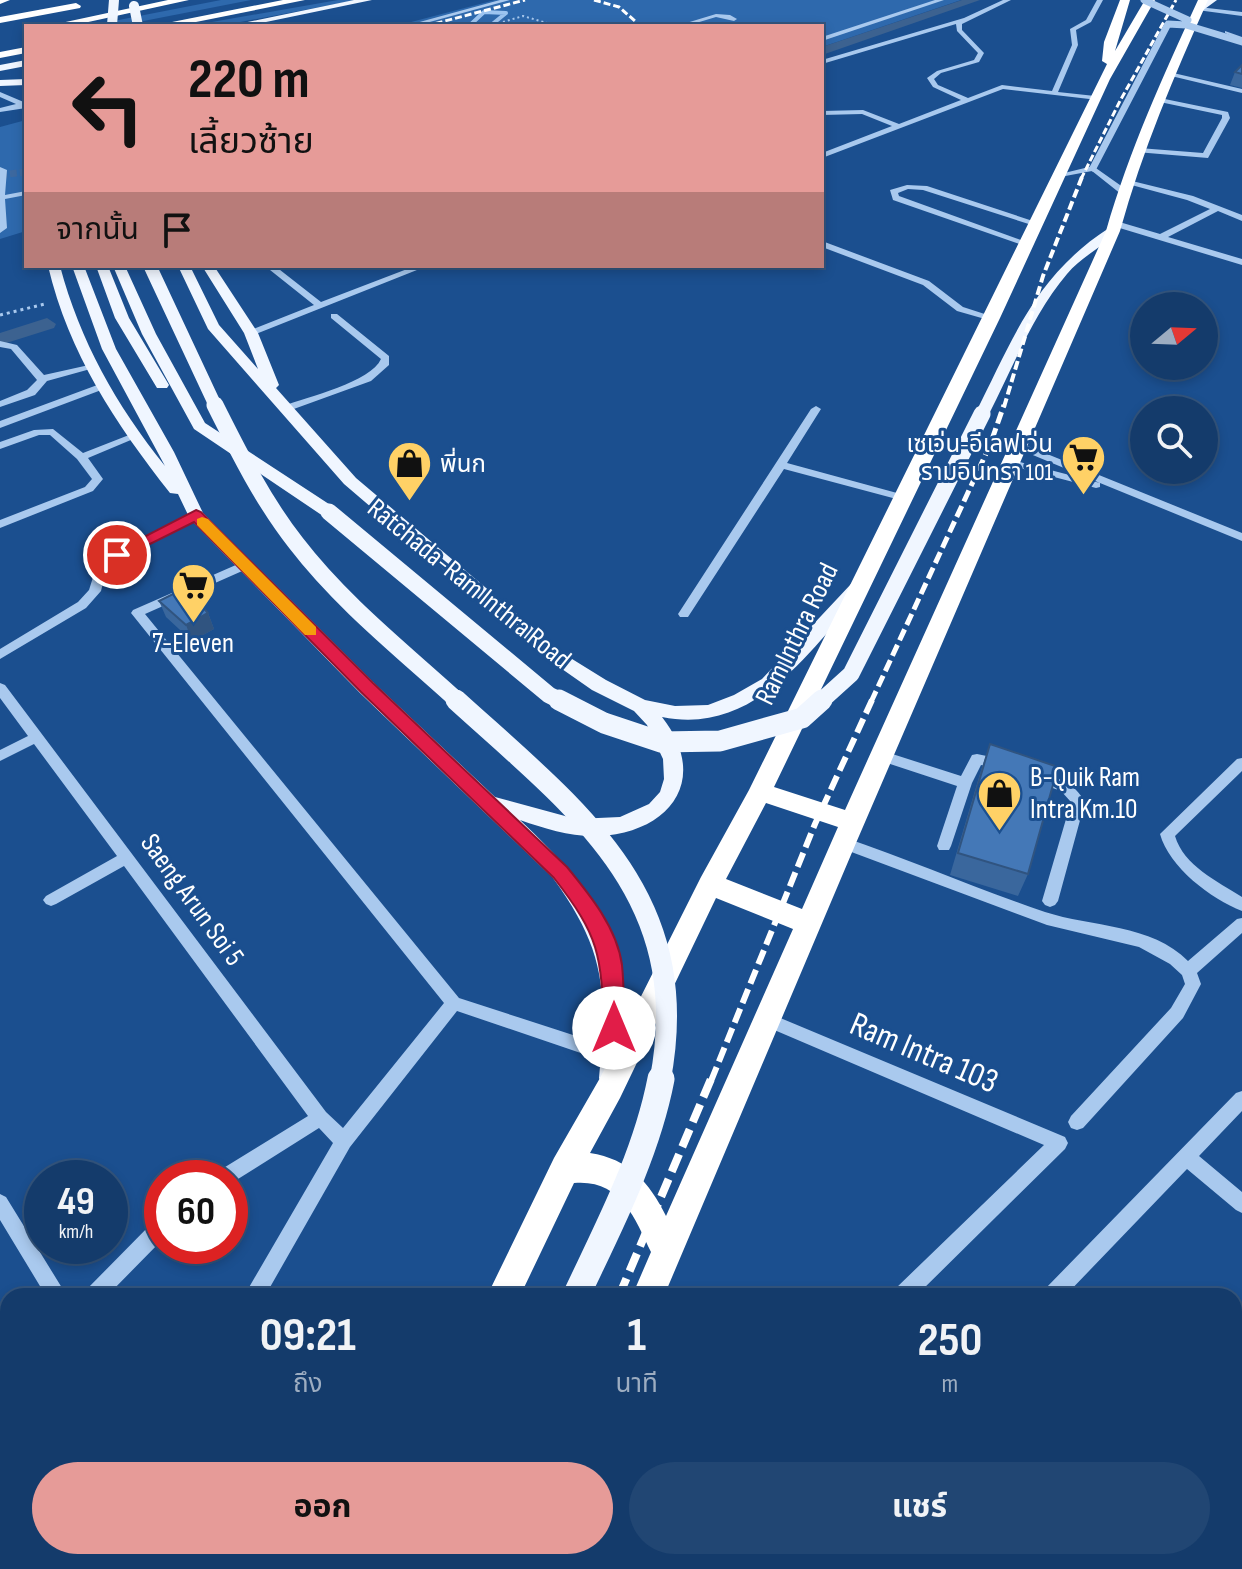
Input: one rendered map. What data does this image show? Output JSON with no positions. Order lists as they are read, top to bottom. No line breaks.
{"streets":{"highway":["Ram Inthra Road"],"main road":["Ratchada-Ram Inthra Road"],"street":["Saeng Arun Soi 5","Ram Intra 103"]},"crossings":[["Ratchada-Ram Inthra Road","Ram Inthra Road"]],"places":{"supermarket":["เซเว่น-อีเลฟเว่น รามอินทรา 101","7-Eleven"],"shop":["พี่นก","B-Quik Ram Intra Km.10"]},"north":"right","page":{"turn":["220 m","เลี้ยวซ้าย"],"then":"จากนั้น","speed":"49 km/h","limit":"60","eta":["09:21","ถึง","1","นาที","250","m"],"buttons":["ออก","แชร์"]}}
